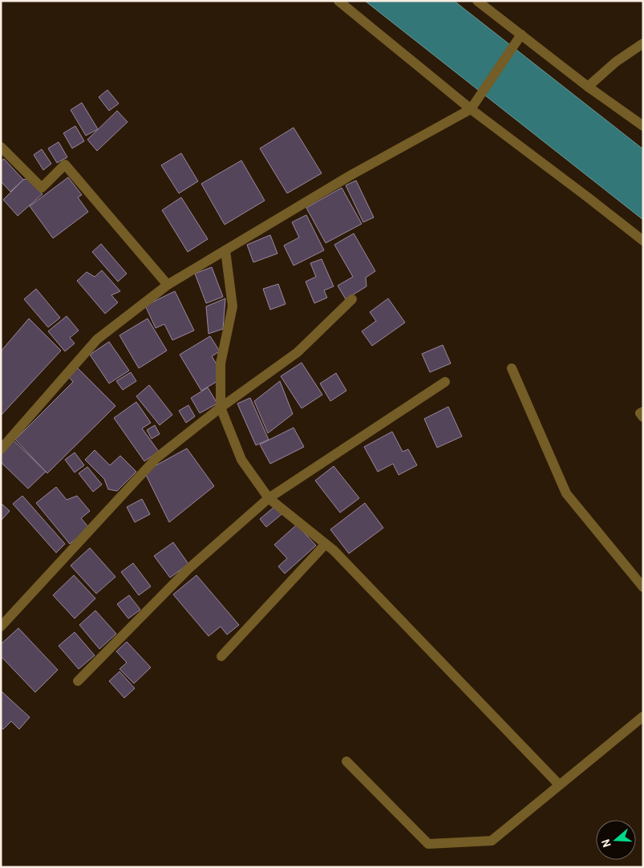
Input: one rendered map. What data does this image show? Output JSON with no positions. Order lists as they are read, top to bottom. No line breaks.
{"north":"left"}
